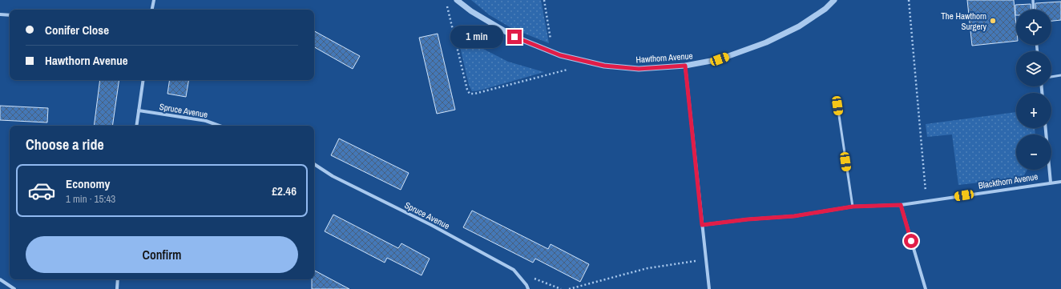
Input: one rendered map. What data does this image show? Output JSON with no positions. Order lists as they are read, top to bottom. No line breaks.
{"streets":{"street":["Hawthorn Avenue","Spruce Avenue","Blackthorn Avenue"]},"places":["The Hawthorn Surgery"],"page":{"map_buttons":["+","−"],"banner":["Conifer Close","Hawthorn Avenue"],"bubble":"1 min","heading":"Choose a ride","list":[{"name":"Economy","note":"1 min · 15:43","value":"£2.46"}],"buttons":"Confirm"}}
